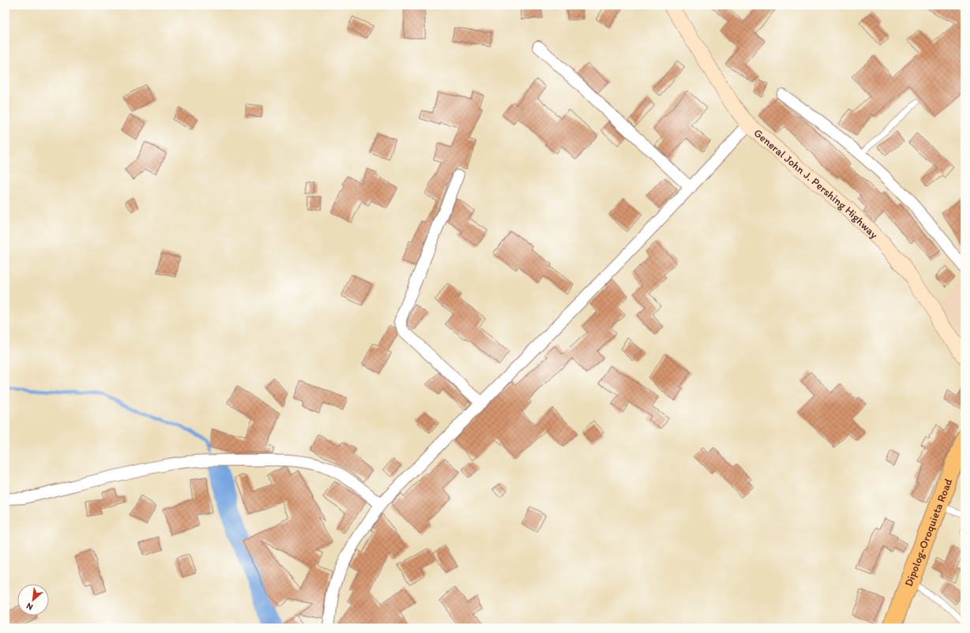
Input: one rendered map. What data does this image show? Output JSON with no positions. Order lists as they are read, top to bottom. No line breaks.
{"streets":{"highway":["Dipolog-Oroquieta Road"],"main road":["General John J. Pershing Highway"]},"north":"bottom left"}
